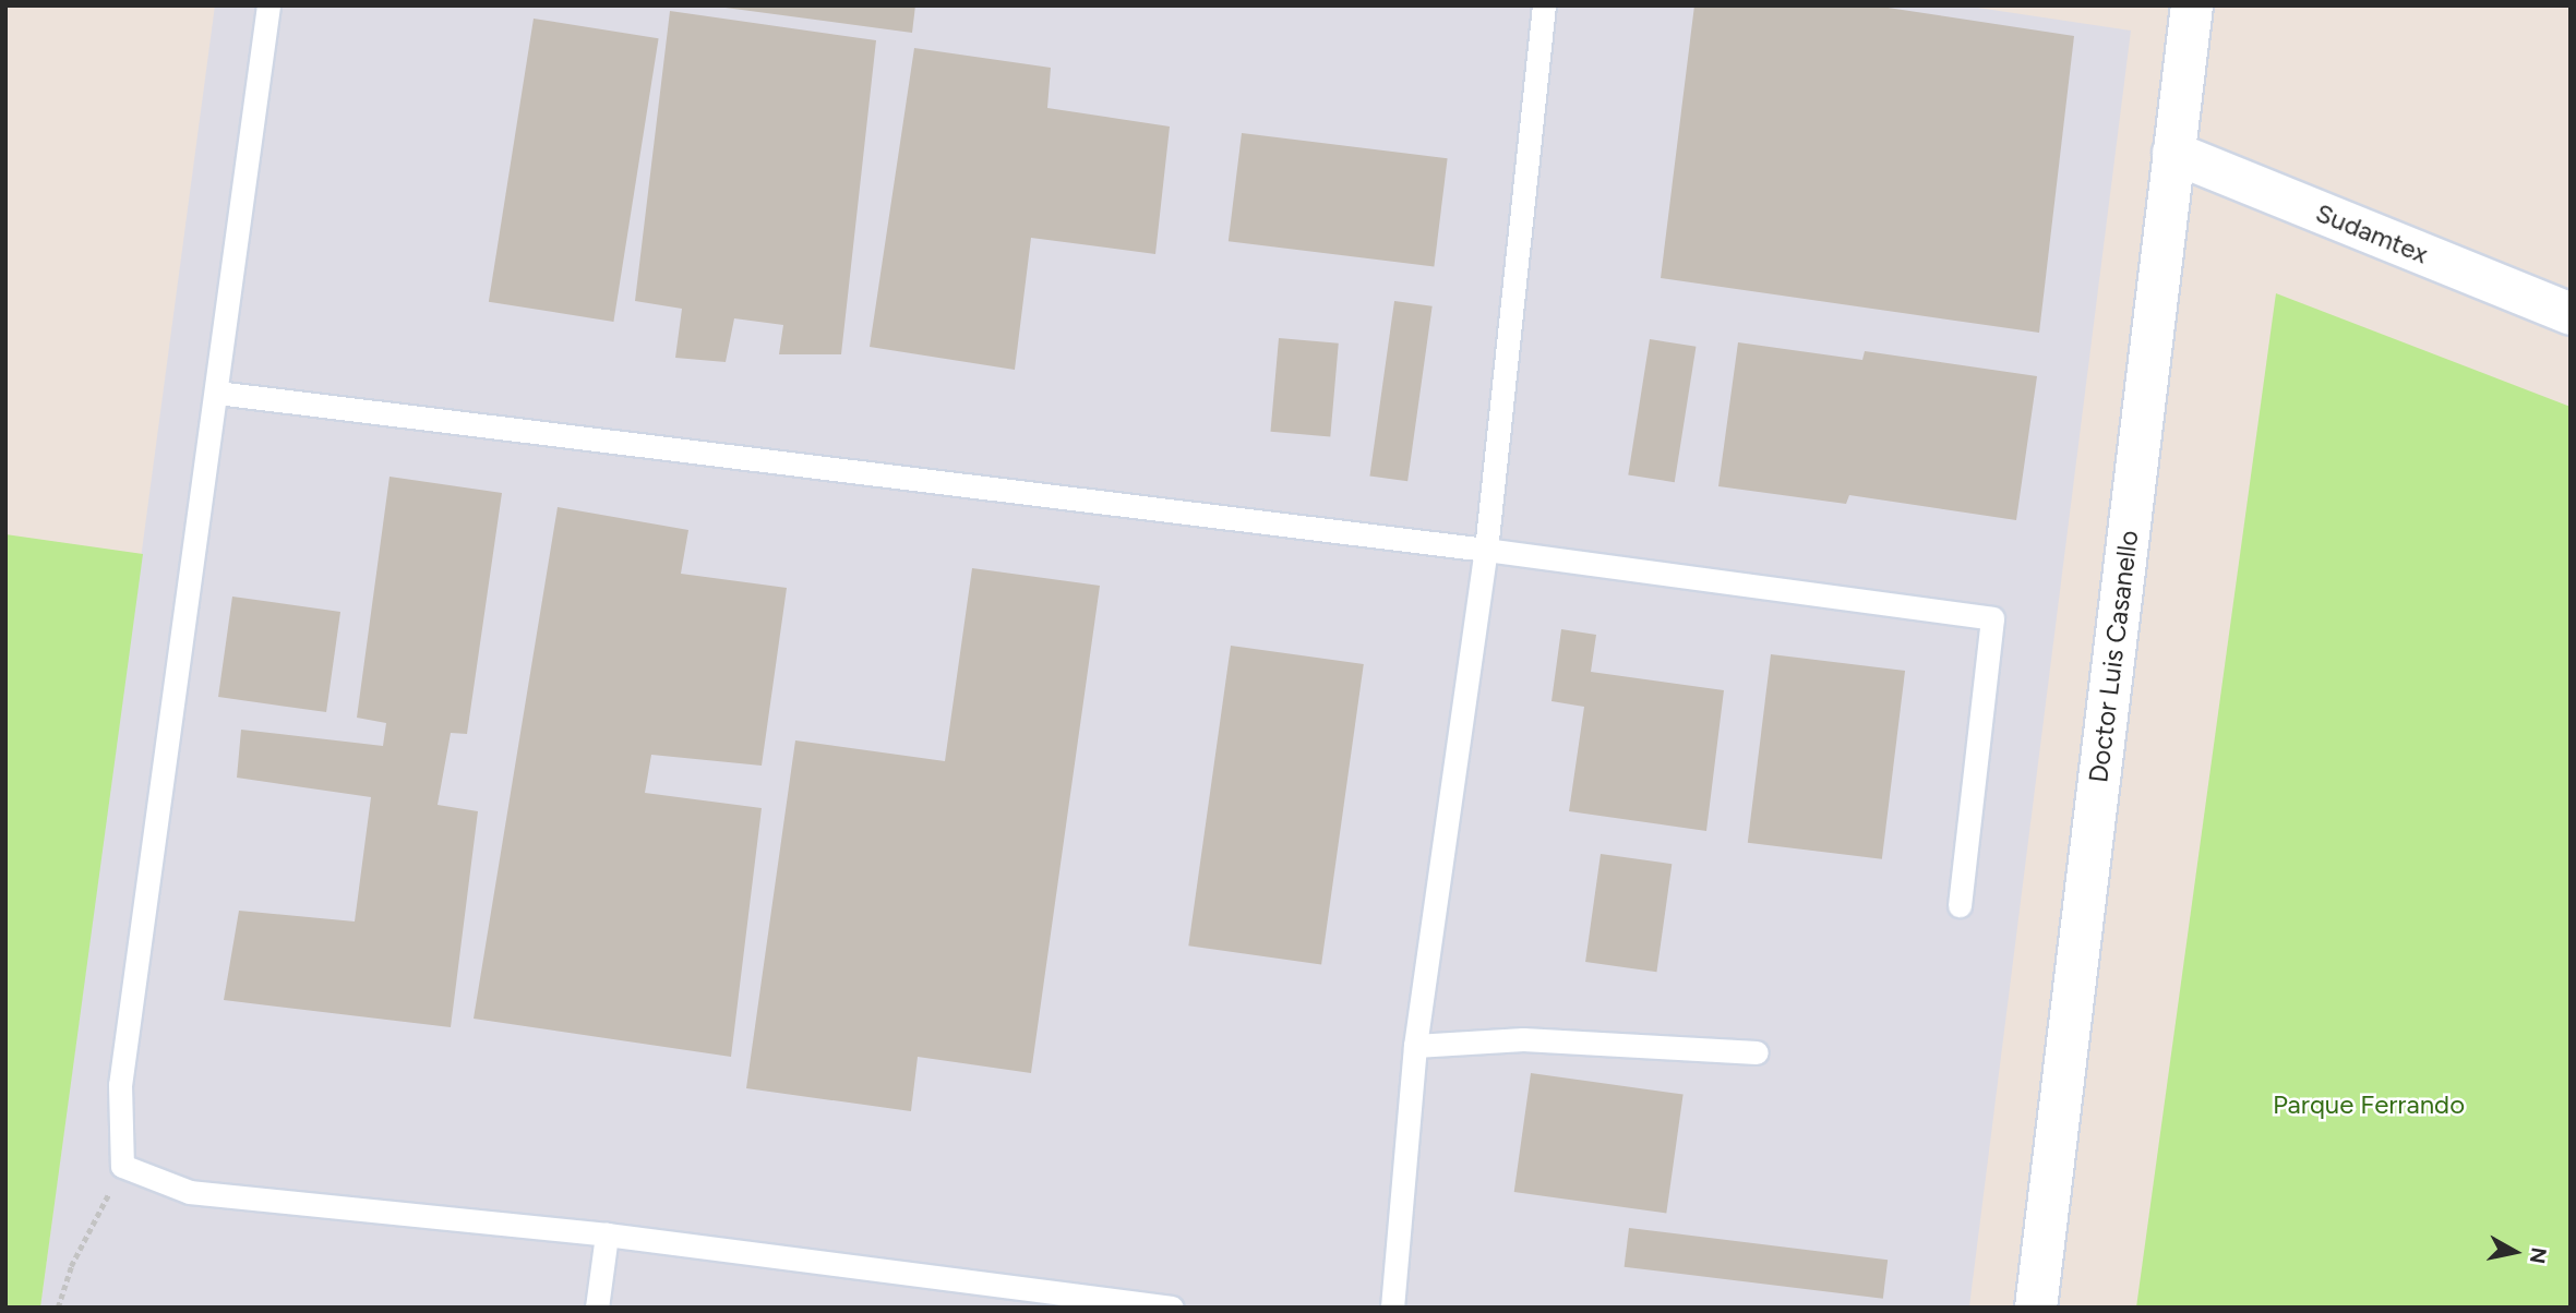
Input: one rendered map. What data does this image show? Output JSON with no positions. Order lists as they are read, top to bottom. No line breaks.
{"streets":{"street":["Sudamtex","Doctor Luis Casanello"]},"crossings":[["Sudamtex","Doctor Luis Casanello"]],"parks":["Parque Ferrando"],"north":"right"}
